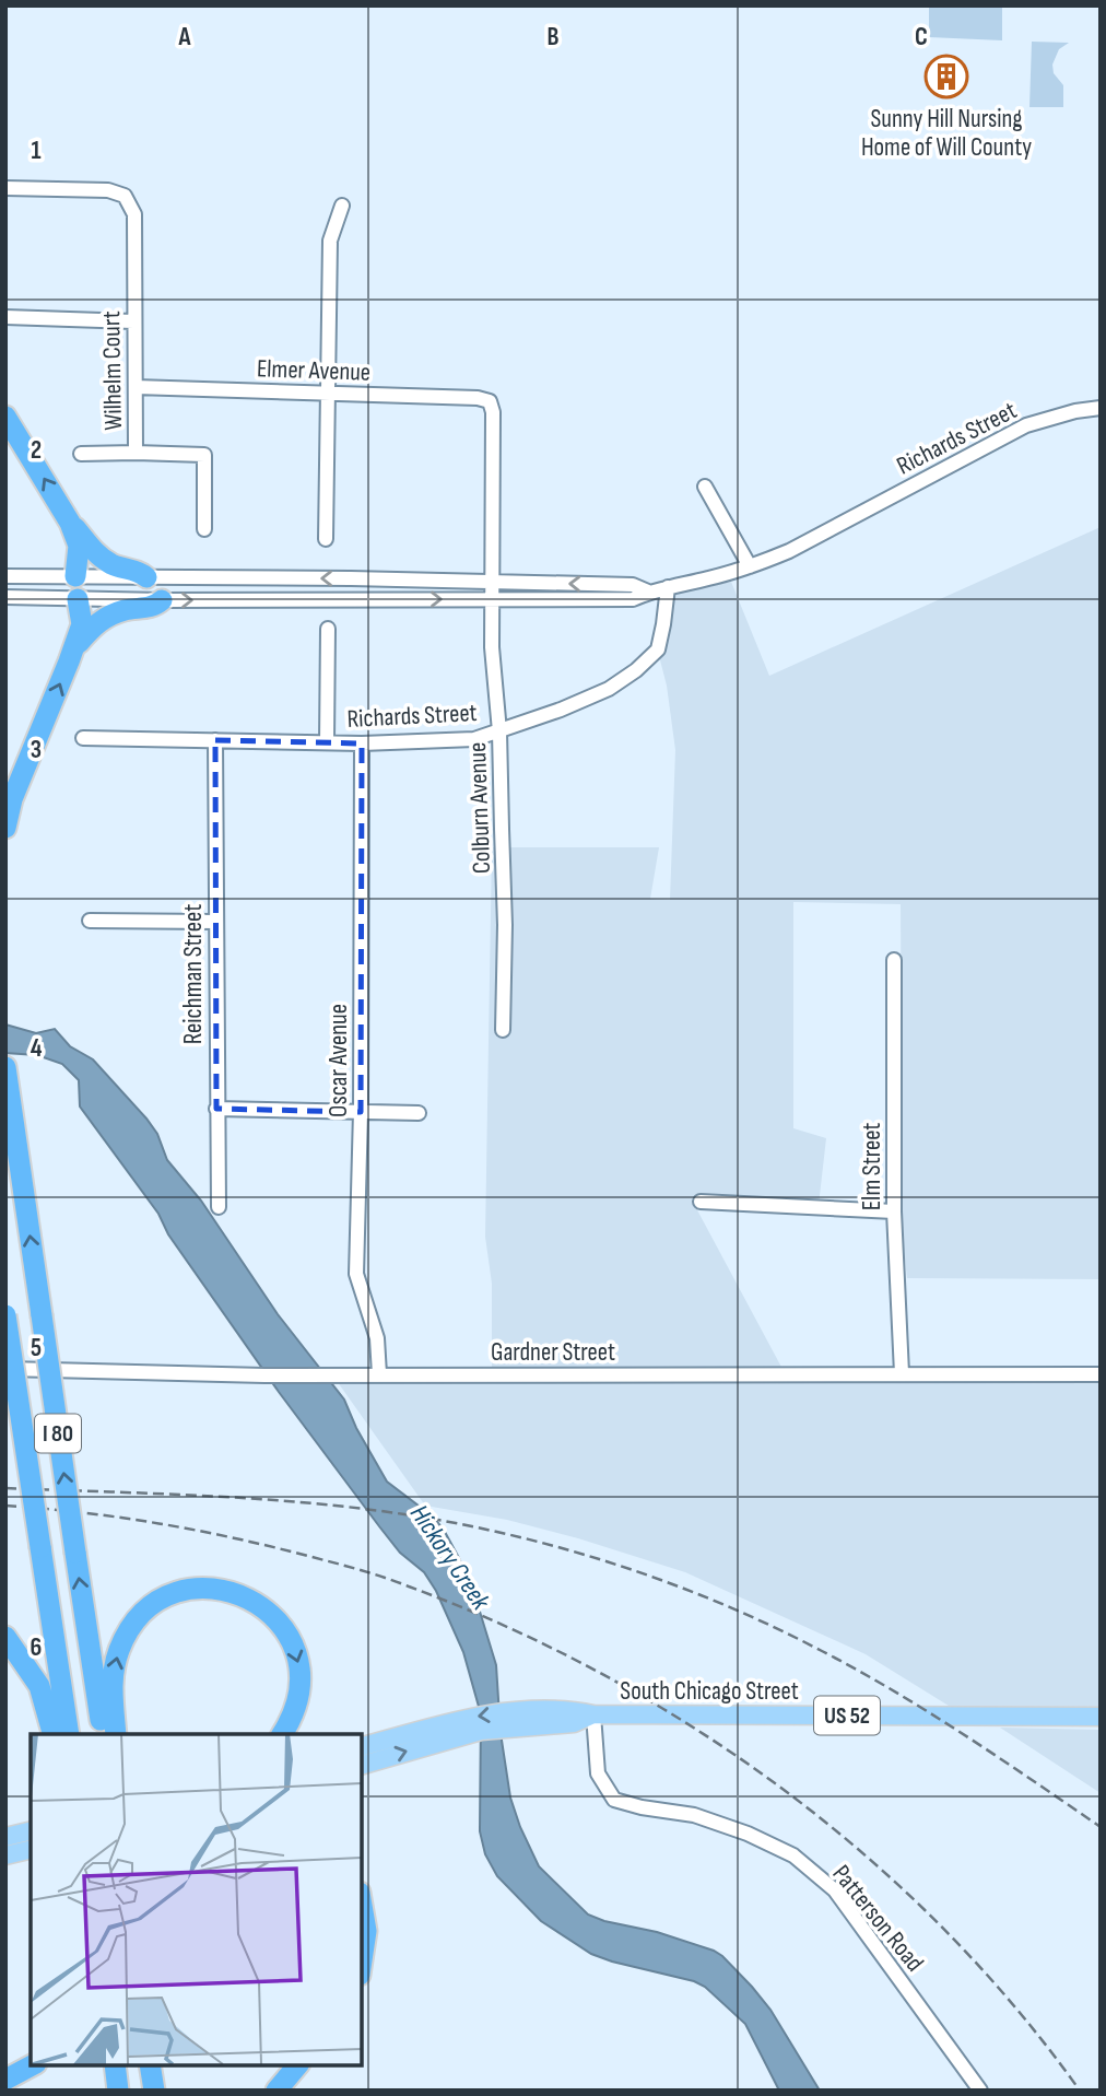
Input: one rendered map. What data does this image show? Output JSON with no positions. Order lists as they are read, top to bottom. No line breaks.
{"streets":{"highway":["I 80"],"main road":["South Chicago Street","US 52"],"street":["Elmer Avenue","Wilhelm Court","Richards Street","Colburn Avenue","Reichman Street","Oscar Avenue","Elm Street","Gardner Street","Patterson Road"]},"crossings":[["Elmer Avenue","Wilhelm Court"],["Elmer Avenue","Colburn Avenue"],["Richards Street","Colburn Avenue"],["Richards Street","Reichman Street"],["Richards Street","Oscar Avenue"],["Oscar Avenue","Gardner Street"],["Elm Street","Gardner Street"],["South Chicago Street","Patterson Road"]],"water":["Hickory Creek"],"places":{"building":["Sunny Hill Nursing Home of Will County"]},"grid":{"columns":["A","B","C"],"rows":["1","2","3","4","5","6"]}}
